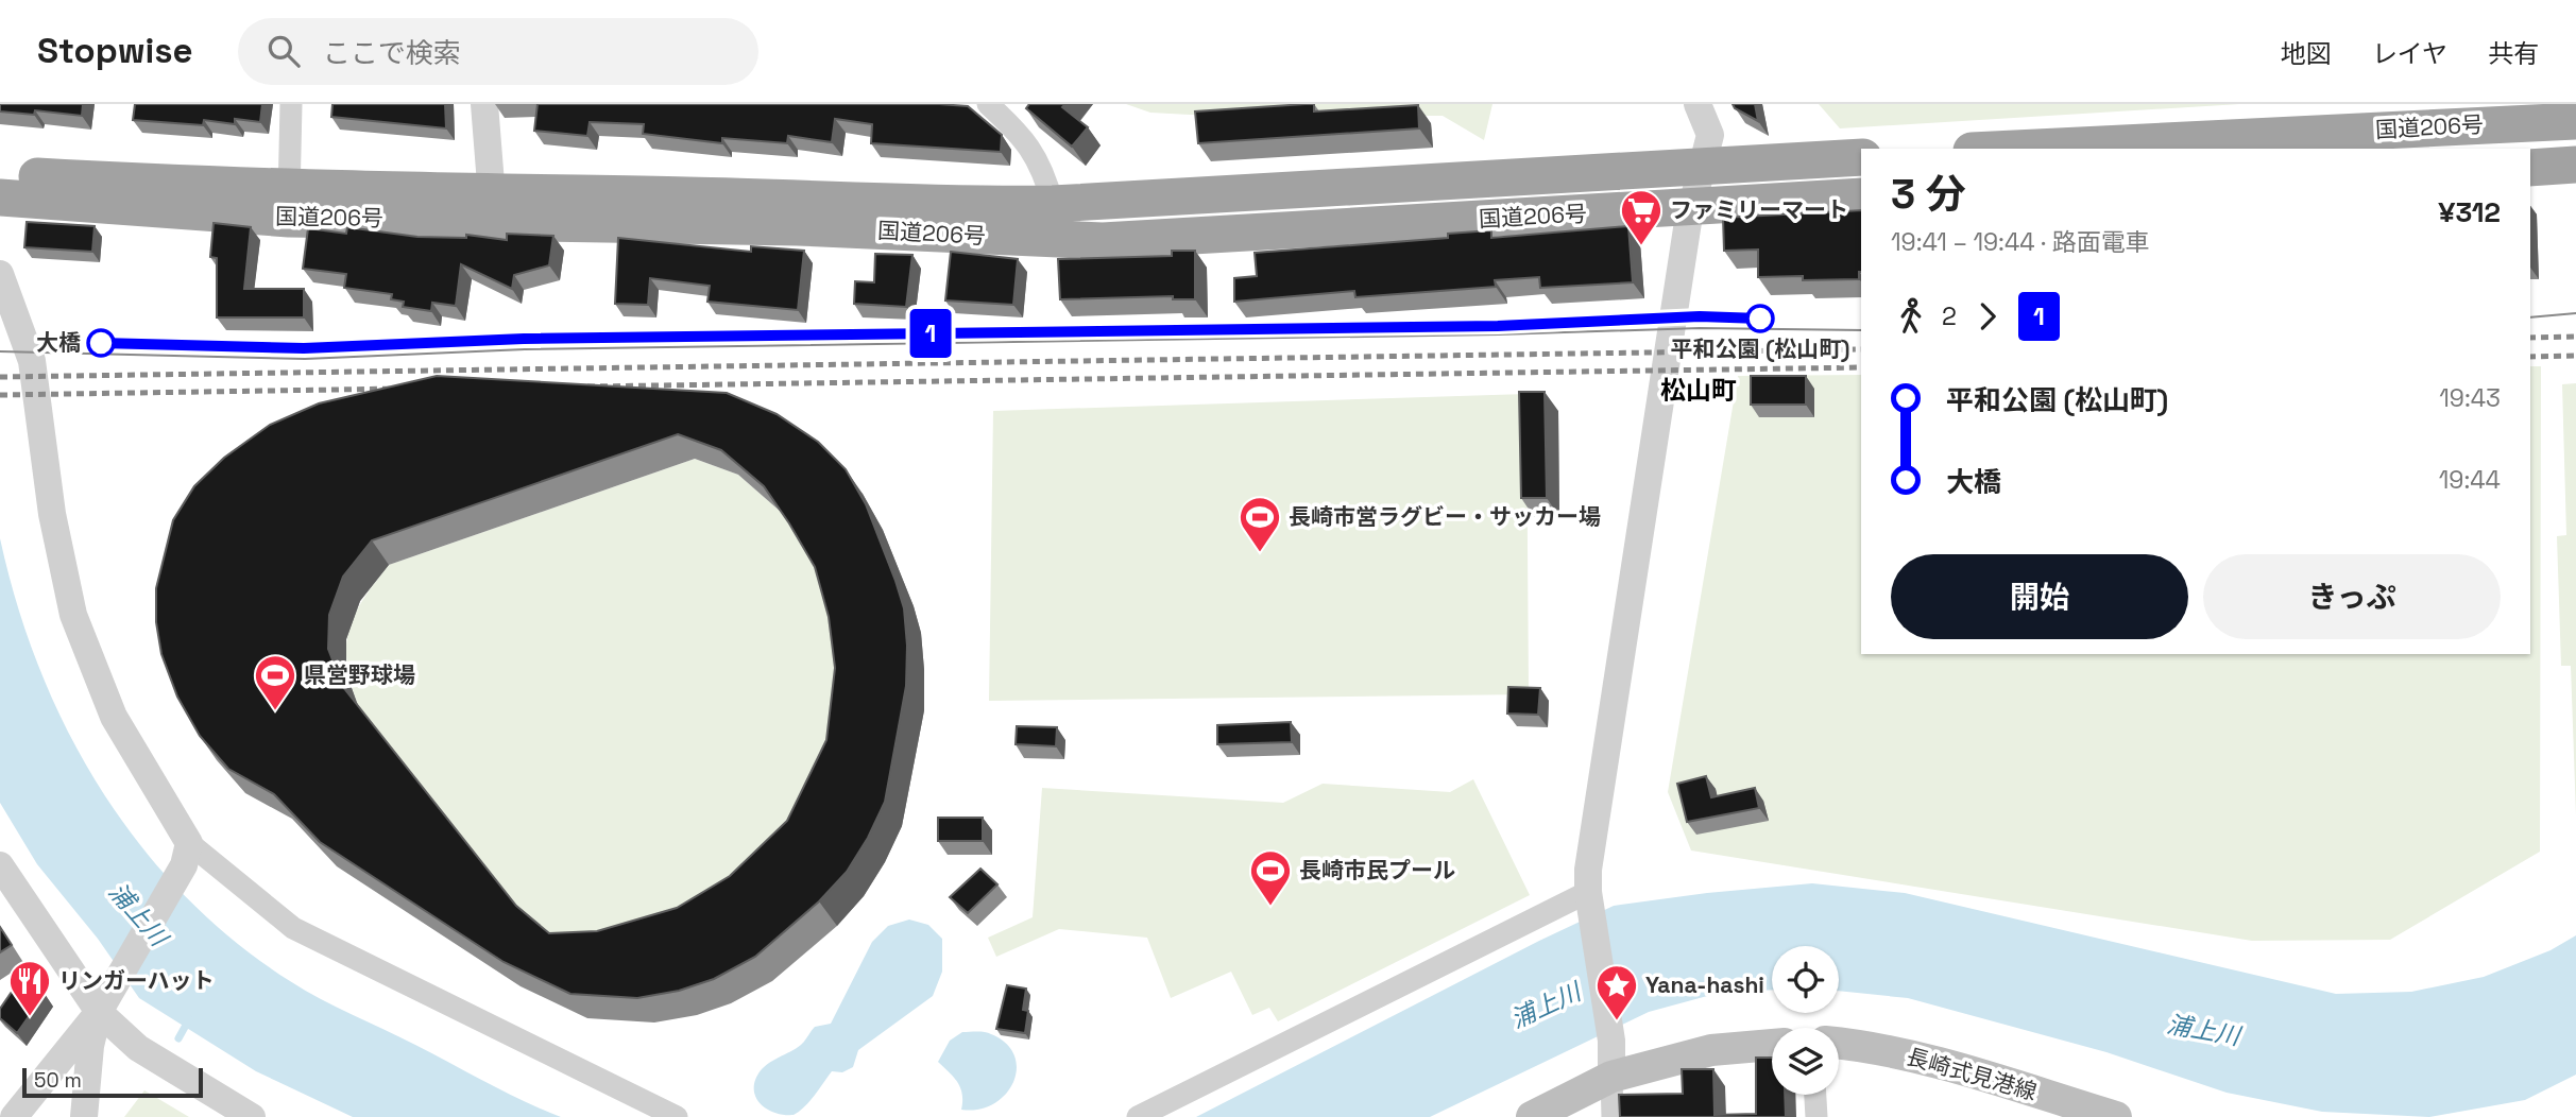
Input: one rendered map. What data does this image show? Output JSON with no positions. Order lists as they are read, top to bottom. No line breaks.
{"streets":{"highway":["国道206号"],"main road":["長崎式見港線"]},"districts":["松山町"],"water":["浦上川"],"places":{"supermarket":["ファミリーマート"],"other":["平和公園 (松山町)","大橋"],"sports":["長崎市営ラグビー・サッカー場","県営野球場","長崎市民プール"],"restaurant":["リンガーハット"],"place":["Yana-hashi"]},"lines":["tram line 1"],"scale_bar":"50 m","page":{"header":"Stopwise","search":"ここで検索","nav":["地図","レイヤ","共有"],"on_map":"1","heading":["3 分","19:41 – 19:44 · 路面電車","¥312"],"legs":["2","1"],"list":[{"name":"平和公園 (松山町)","value":"19:43"},{"name":"大橋","value":"19:44"}],"buttons":["開始","きっぷ"],"scale":"50 m"}}
